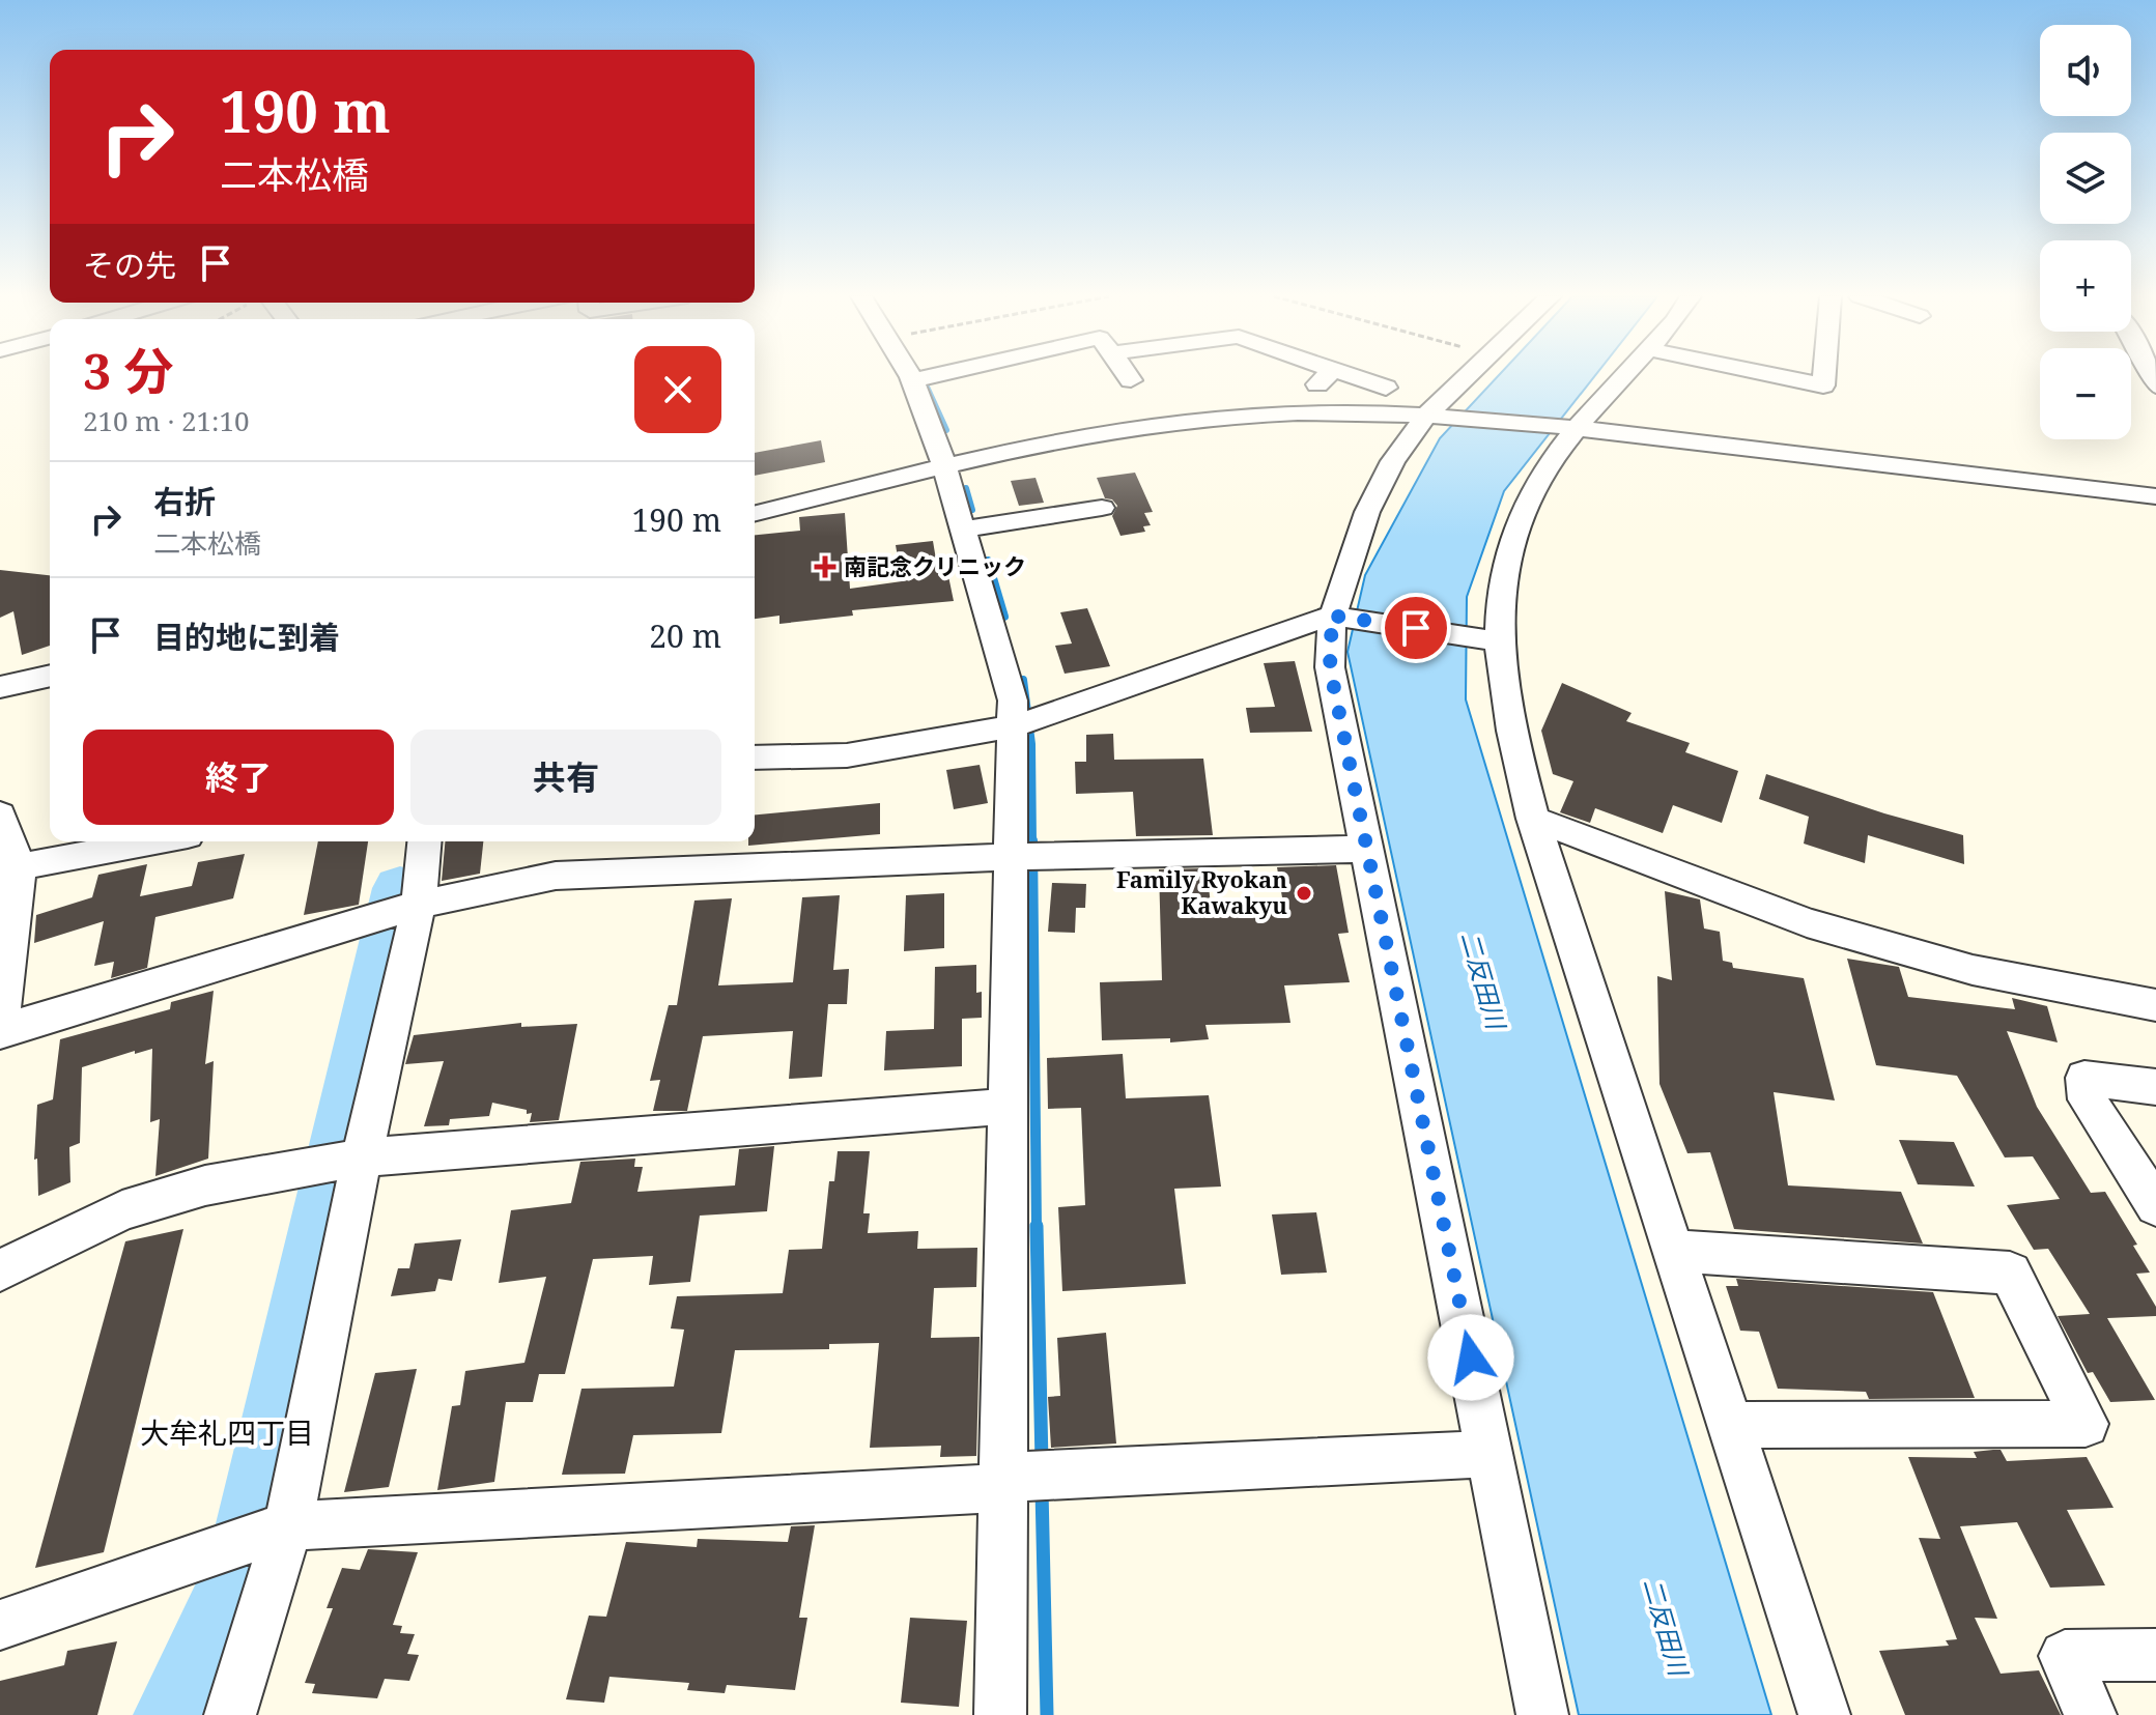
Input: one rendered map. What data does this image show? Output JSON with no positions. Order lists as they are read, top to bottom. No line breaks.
{"districts":["大牟礼四丁目"],"water":["二反田川"],"places":{"health":["南記念クリニック"],"other":["Family Ryokan Kawakyu"]},"page":{"map_buttons":["+","−"],"turn":["190 m","二本松橋"],"then":"その先","heading":["3 分","210 m · 21:10"],"list":[{"name":"右折","note":"二本松橋","value":"190 m"},{"name":"目的地に到着","value":"20 m"}],"buttons":["終了","共有"]}}
